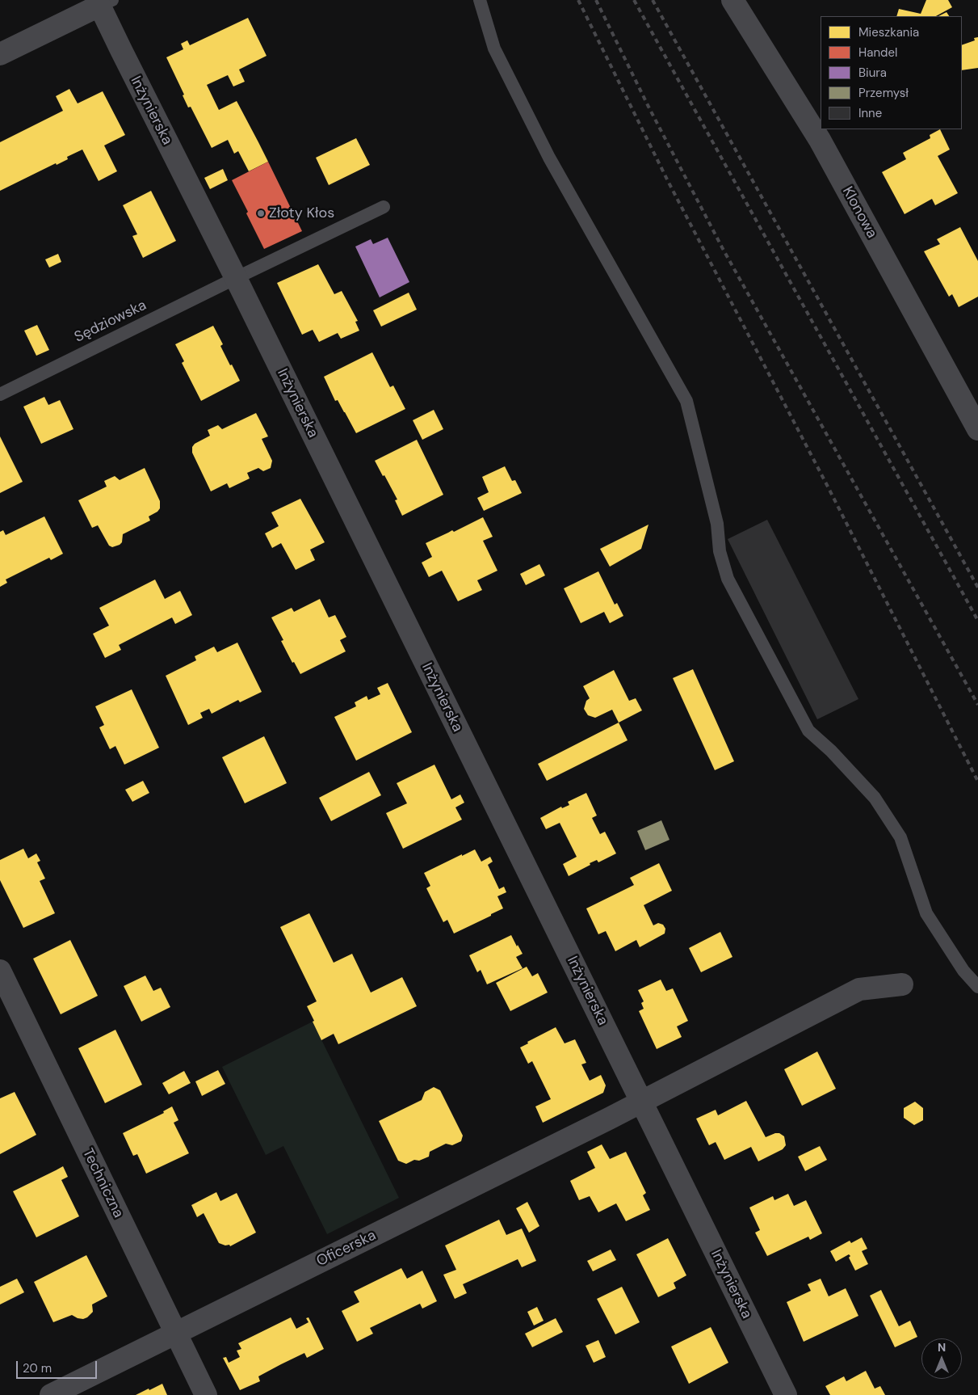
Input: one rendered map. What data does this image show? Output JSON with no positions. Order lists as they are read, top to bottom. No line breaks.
{"streets":{"street":["Inżynierska","Klonowa","Techniczna","Oficerska"],"lane":["Sędziowska"]},"crossings":[["Inżynierska","Sędziowska"],["Inżynierska","Oficerska"],["Techniczna","Oficerska"]],"places":["Złoty Kłos"],"legend":["Mieszkania","Handel","Biura","Przemysł","Inne"],"scale_bar":"20 m","north":"top"}
